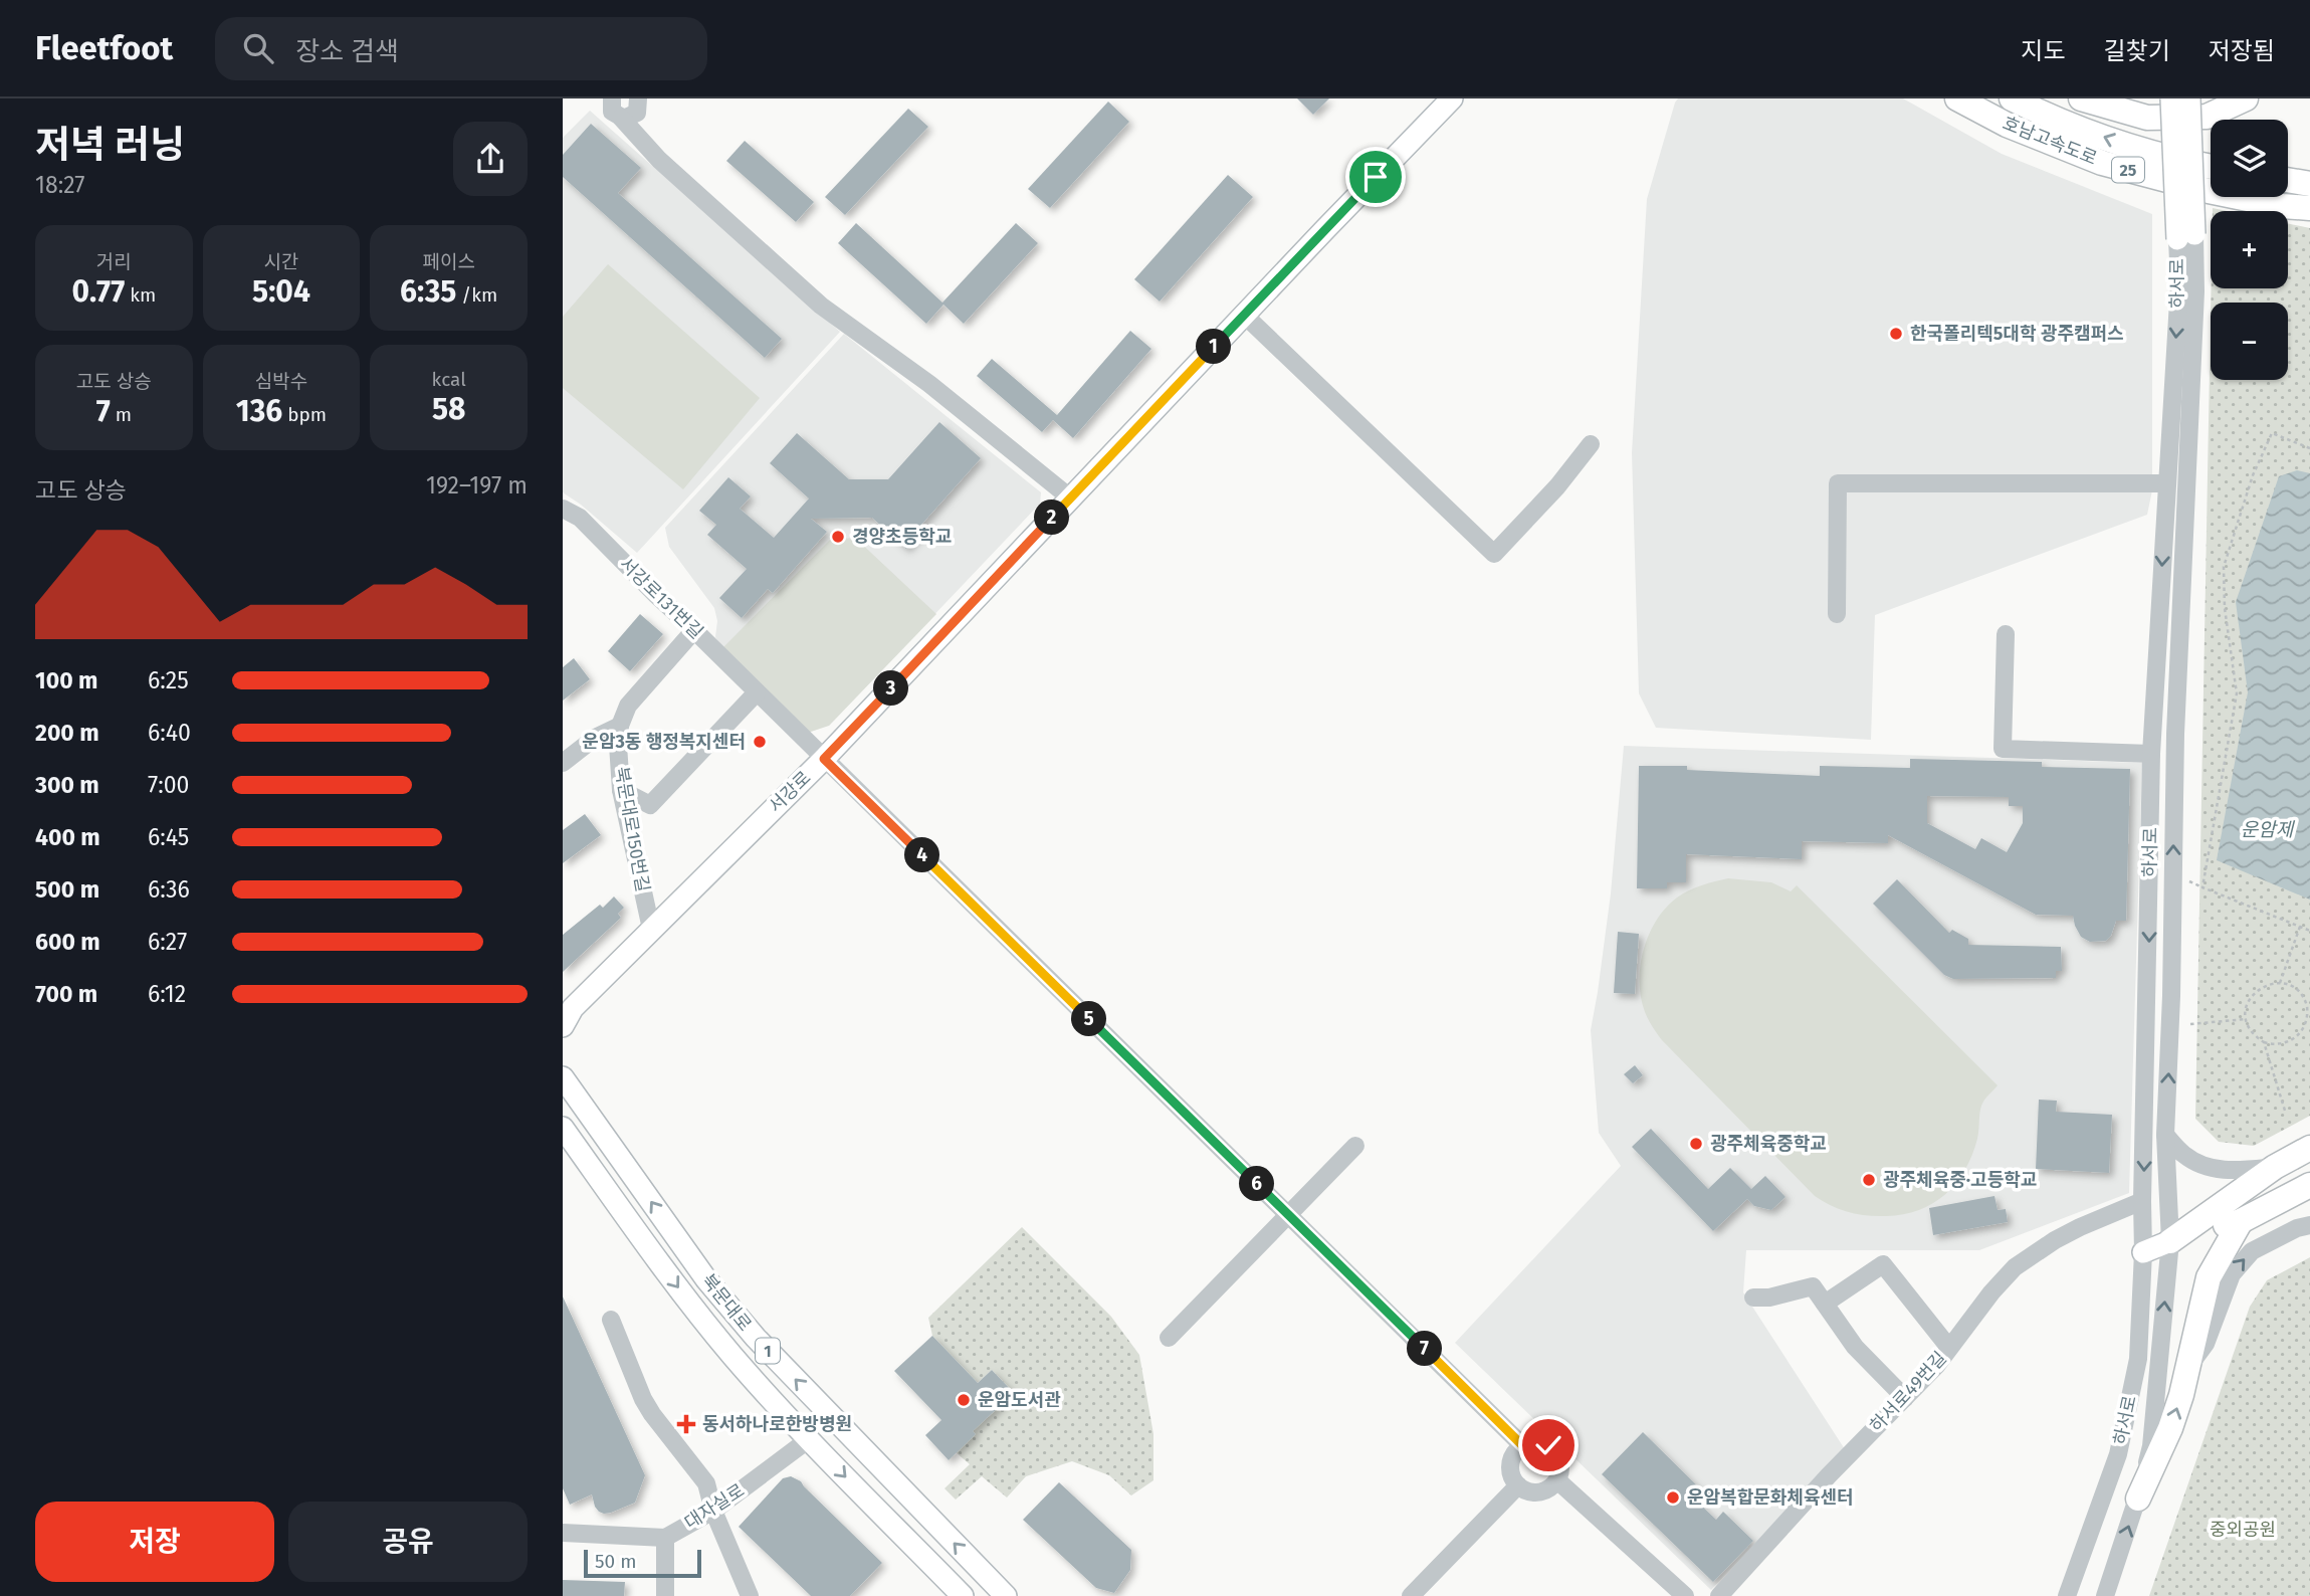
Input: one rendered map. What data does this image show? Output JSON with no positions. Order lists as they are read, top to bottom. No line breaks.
{"streets":{"highway":["호남고속도로","25"],"main road":["하서로","서강로","북문대로","1"],"street":["서강로131번길","북문대로150번길","하서로49번길","대자실로"]},"crossings":[["하서로","하서로49번길"],["서강로131번길","서강로"],["서강로131번길","북문대로150번길"],["서강로","북문대로150번길"],["북문대로","대자실로"]],"water":["운암제"],"parks":["중외공원"],"places":{"other":["한국폴리텍5대학 광주캠퍼스","경양초등학교","운암3동 행정복지센터","광주체육중학교","광주체육중·고등학교","운암도서관","운암복합문화체육센터"],"health":["동서하나로한방병원"]},"scale_bar":"50 m","page":{"header":"Fleetfoot","search":"장소 검색","nav":["지도","길찾기","저장됨"],"heading":["저녁 러닝","18:27"],"map_buttons":["+","−"],"stats":[["거리","0.77 km"],["시간","5:04"],["페이스","6:35 /km"],["고도 상승","7 m"],["심박수","136 bpm"],["kcal","58"]],"pins":["1","2","3","4","5","6","7"],"chart":["고도 상승","192–197 m"],"list":[{"name":"100 m","note":"6:25"},{"name":"200 m","note":"6:40"},{"name":"300 m","note":"7:00"},{"name":"400 m","note":"6:45"},{"name":"500 m","note":"6:36"},{"name":"600 m","note":"6:27"},{"name":"700 m","note":"6:12"}],"buttons":["저장","공유"],"scale":"50 m"}}
